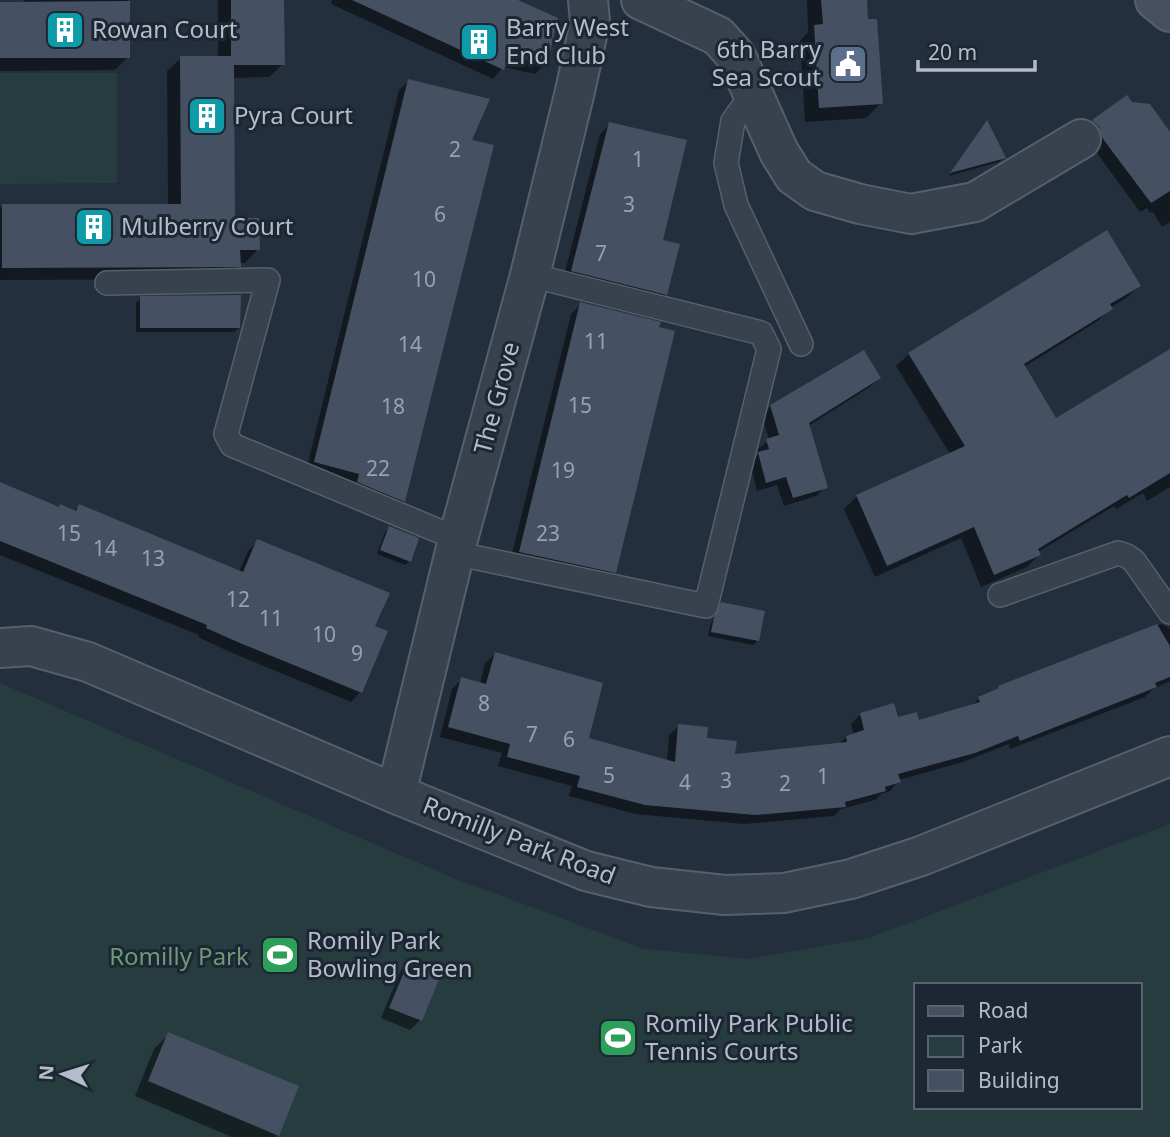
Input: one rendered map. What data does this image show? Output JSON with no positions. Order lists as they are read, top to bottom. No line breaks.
{"streets":{"street":["The Grove","Romilly Park Road"]},"crossings":[["The Grove","Romilly Park Road"]],"parks":["Romilly Park"],"places":{"building":["Rowan Court","Barry West End Club","Pyra Court","Mulberry Court"],"public building":["6th Barry Sea Scout"],"sports":["Romily Park Bowling Green","Romily Park Public Tennis Courts"]},"house_numbers":["2","1","3","6","7","10","11","14","15","18","22","19","15","23","14","13","12","11","10","9","8","7","6","5","1","3","4","2"],"legend":["Road","Park","Building"],"scale_bar":"20 m","north":"left"}
